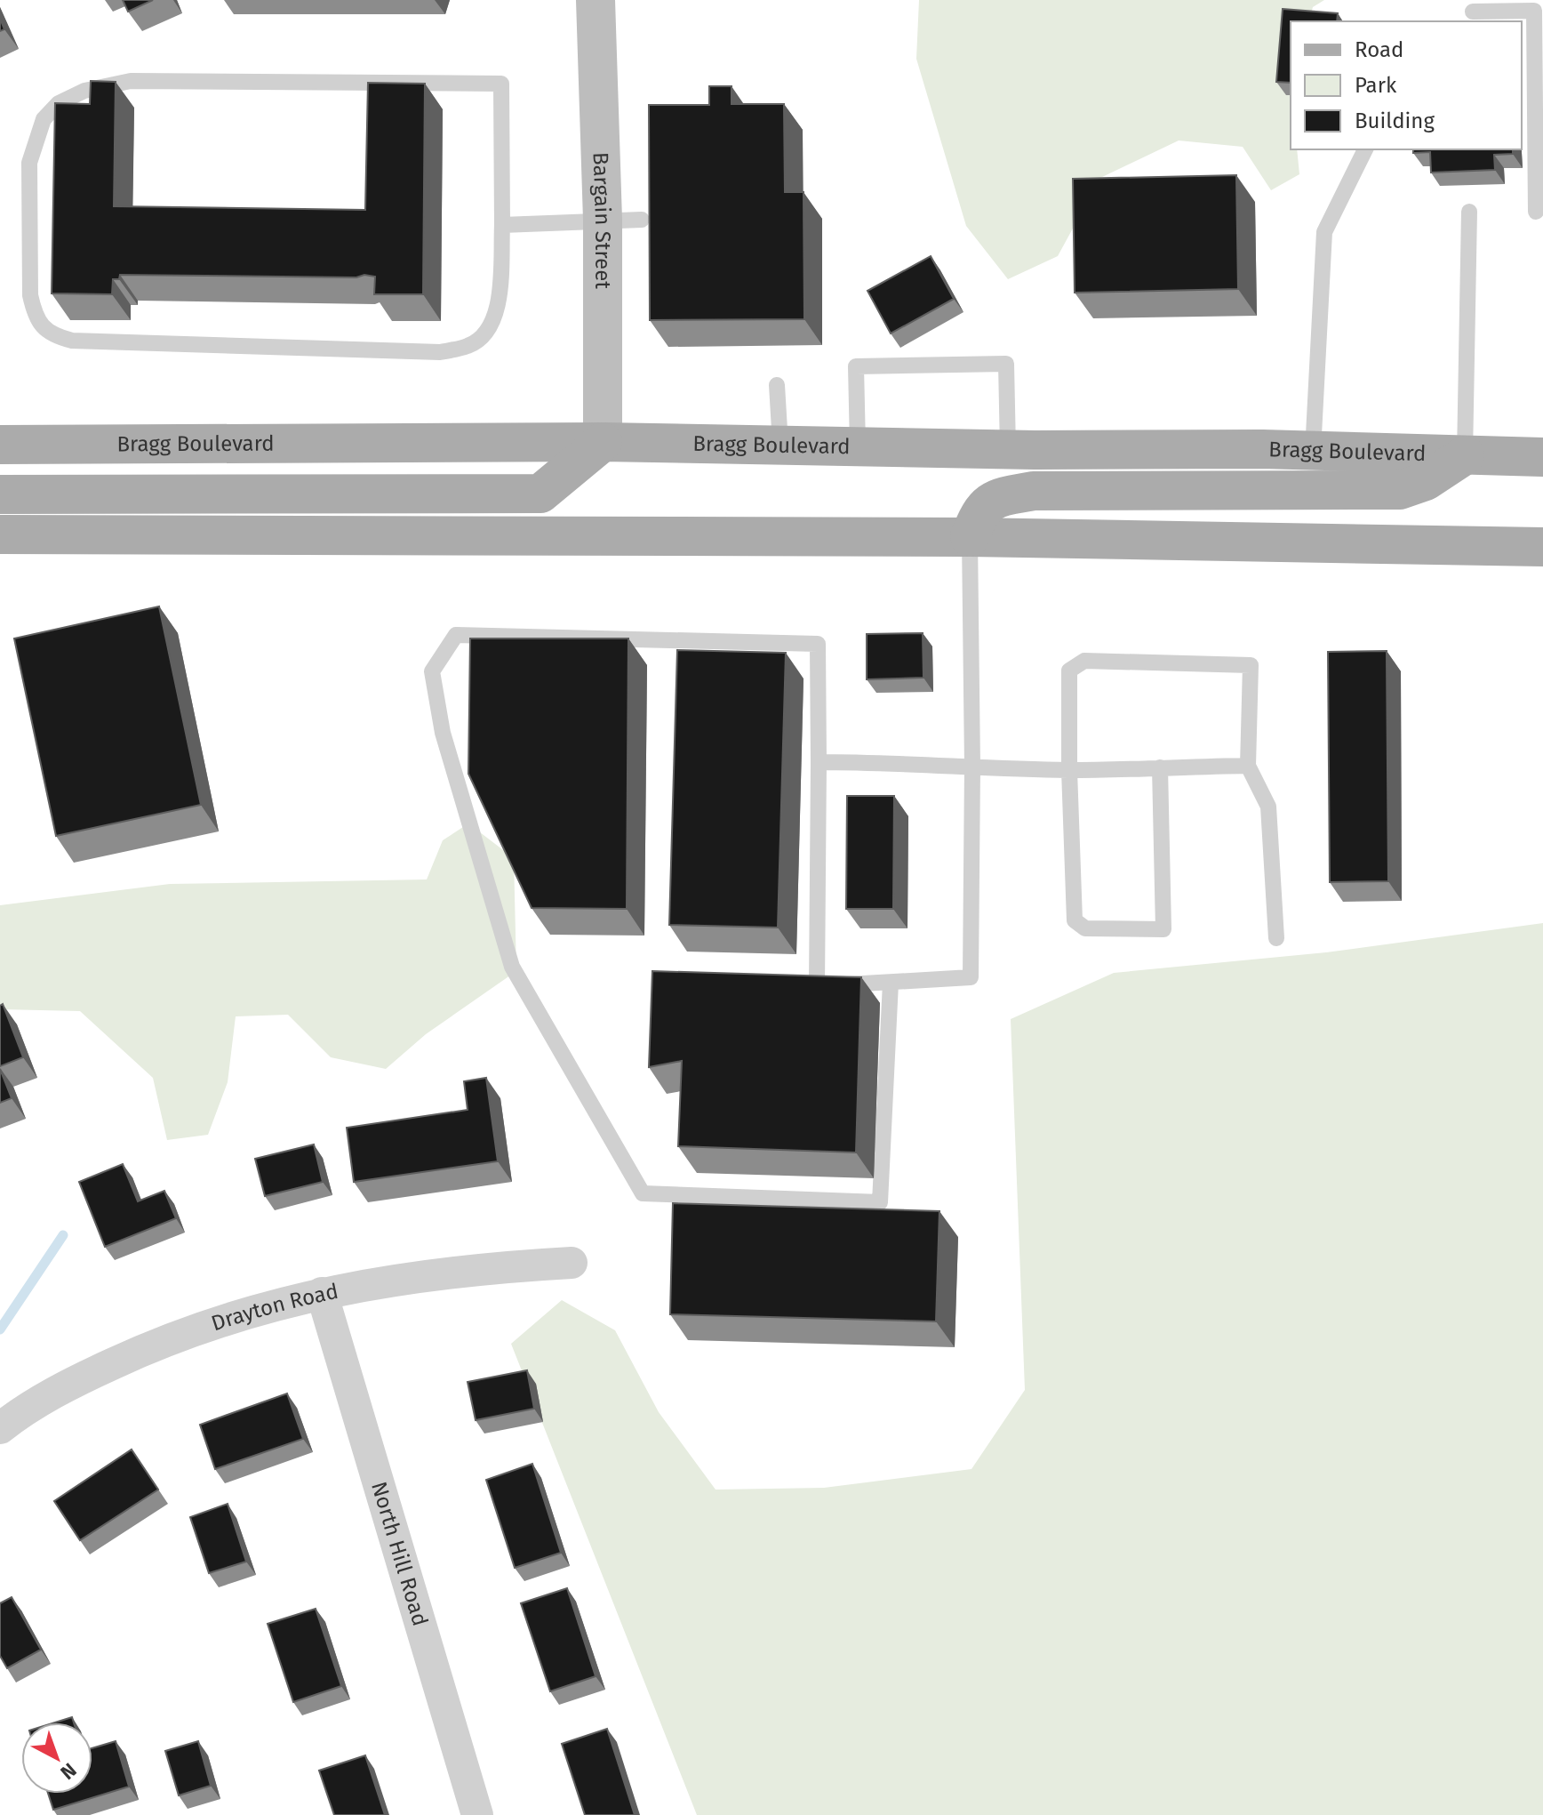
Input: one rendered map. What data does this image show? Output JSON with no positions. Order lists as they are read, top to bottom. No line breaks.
{"streets":{"main road":["Bragg Boulevard"],"street":["Bargain Street","Drayton Road","North Hill Road"]},"crossings":[["Bargain Street","Bragg Boulevard"],["Drayton Road","North Hill Road"]],"legend":["Road","Park","Building"],"north":"bottom right"}
